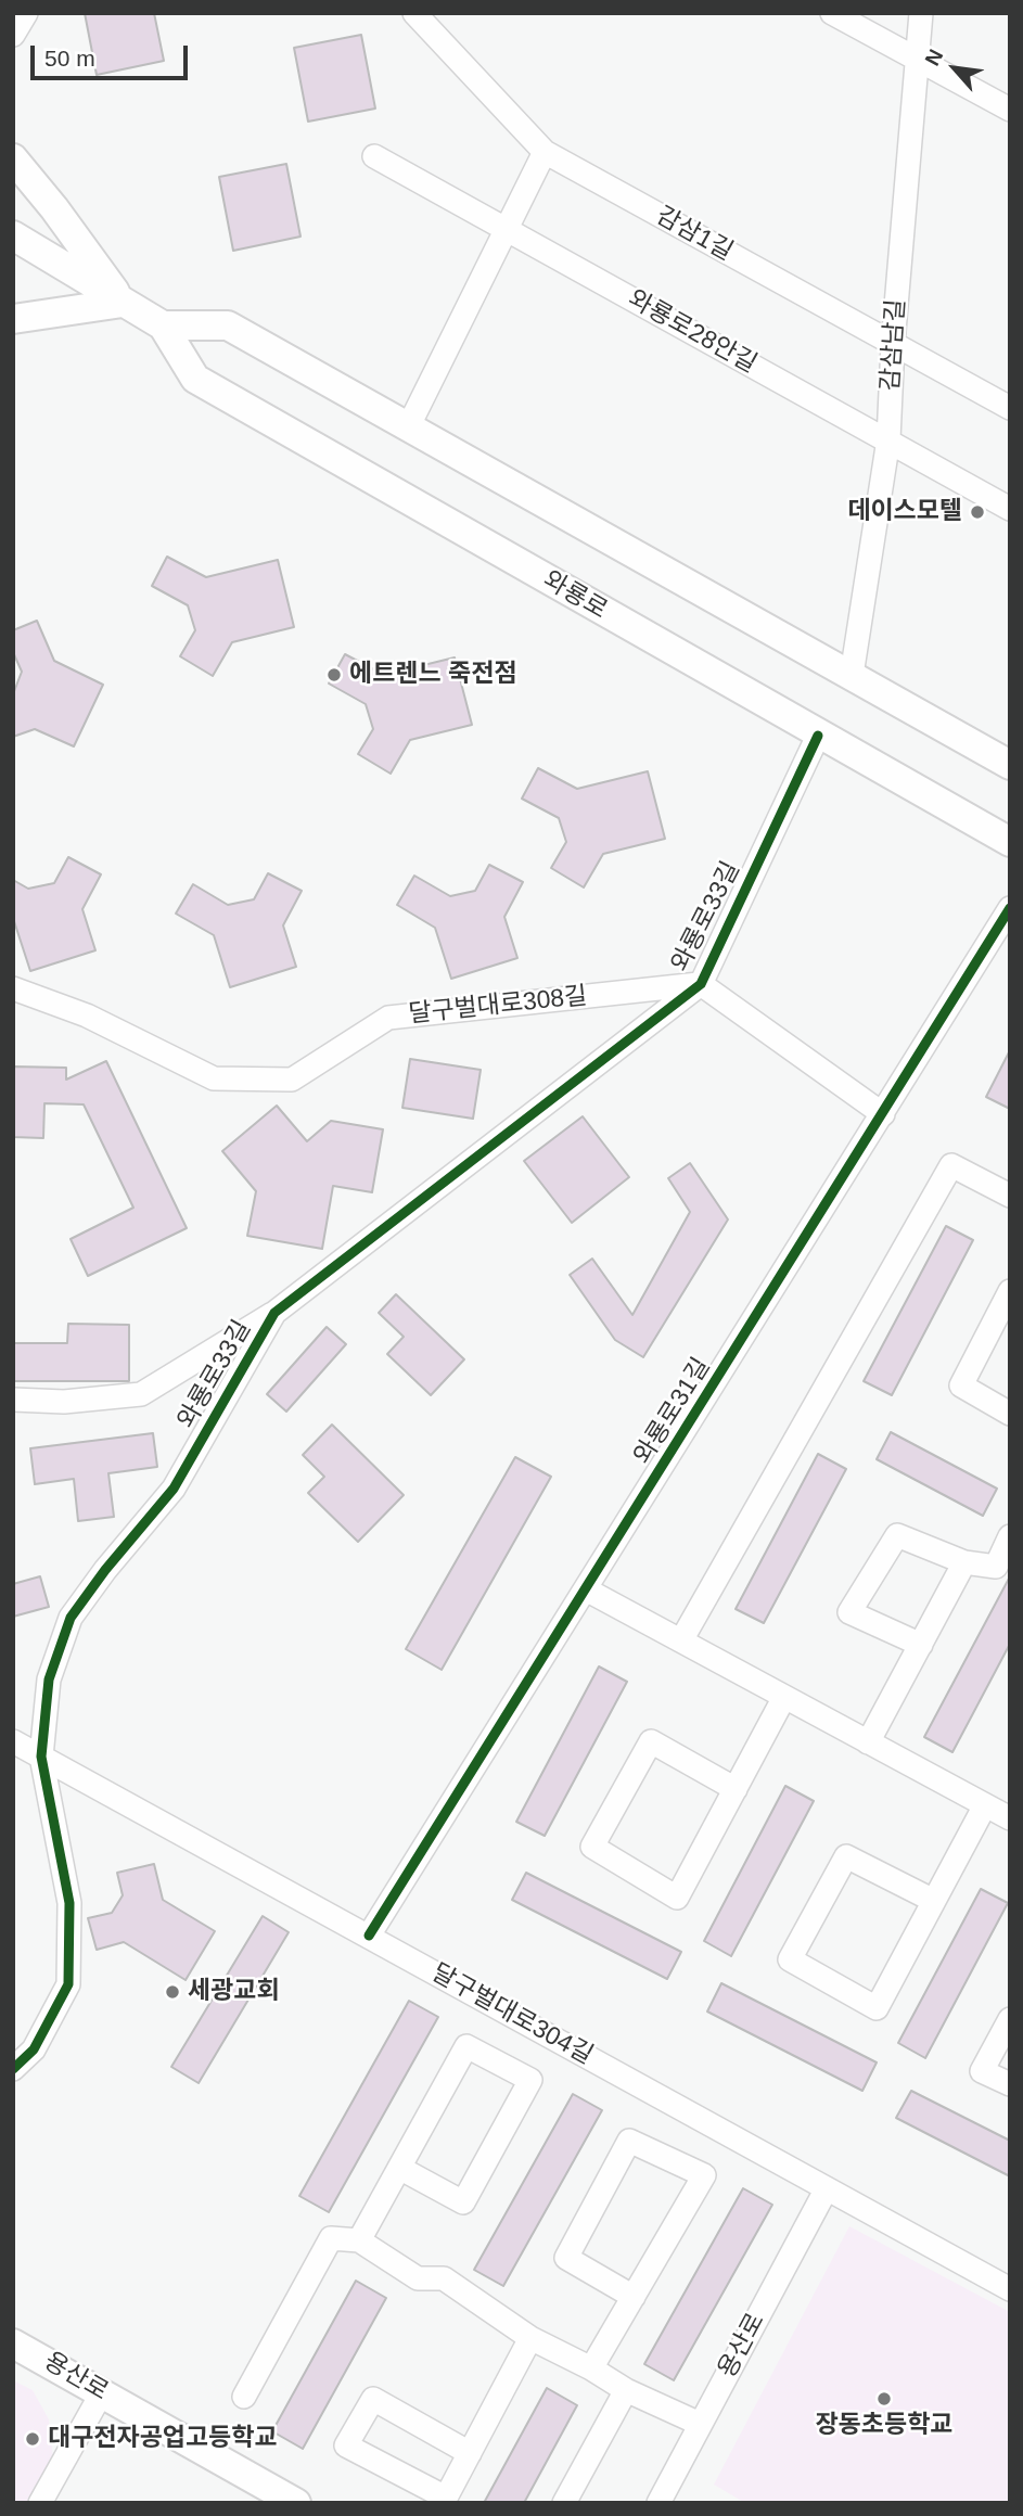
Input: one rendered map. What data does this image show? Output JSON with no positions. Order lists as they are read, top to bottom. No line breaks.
{"streets":{"main road":["와룡로","용산로"],"street":["감삼1길","와룡로28안길","감삼남길","와룡로33길","달구벌대로308길","와룡로31길","달구벌대로304길"]},"crossings":[["감삼1길","감삼남길"],["와룡로28안길","감삼남길"],["감삼남길","와룡로"],["와룡로","와룡로33길"],["와룡로33길","달구벌대로308길"],["와룡로33길","와룡로31길"],["와룡로33길","달구벌대로304길"],["와룡로31길","달구벌대로304길"],["달구벌대로304길","용산로"]],"places":["데이스모텔","에트렌느 죽전점","세광교회","장동초등학교","대구전자공업고등학교"],"scale_bar":"50 m","north":"top left"}
